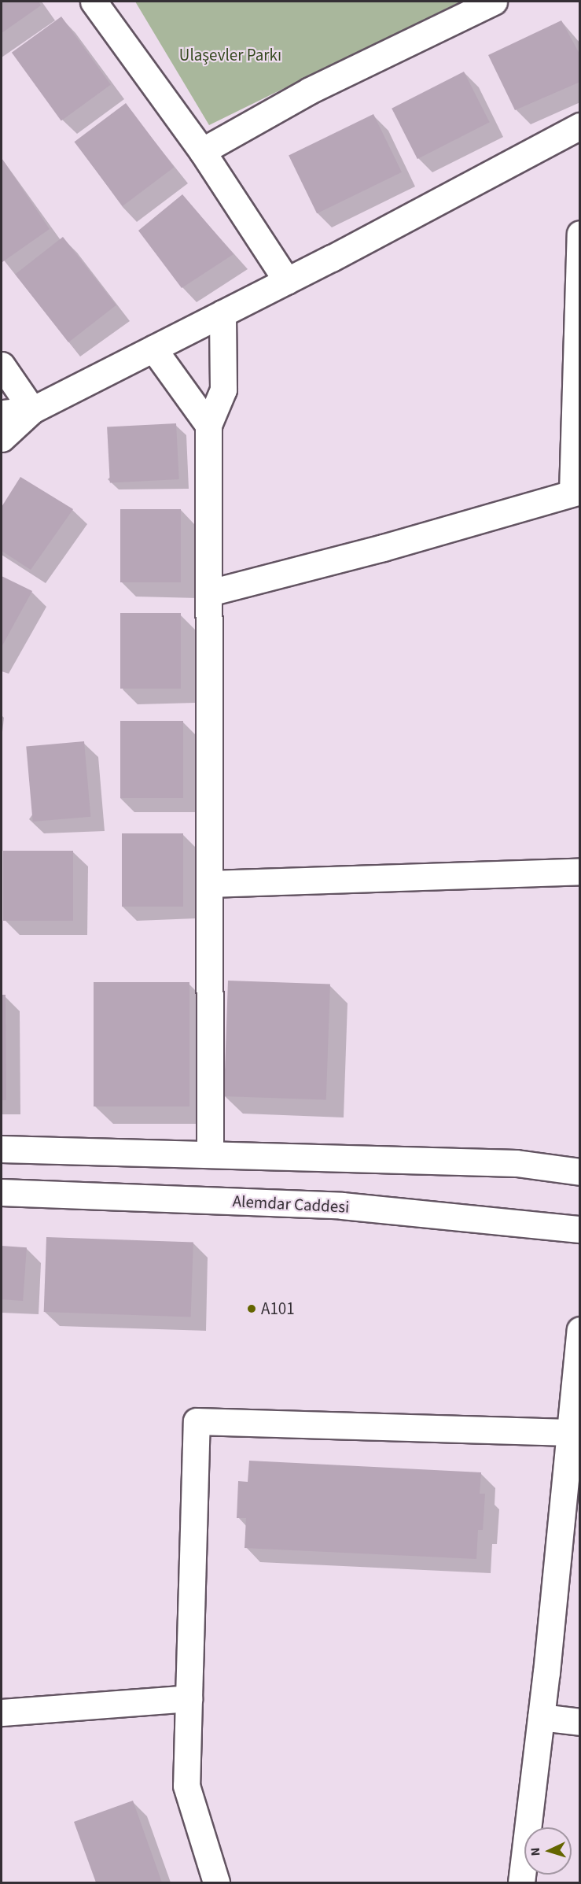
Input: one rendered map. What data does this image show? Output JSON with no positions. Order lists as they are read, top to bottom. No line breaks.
{"streets":{"street":["Alemdar Caddesi"]},"parks":["Ulaşevler Parkı"],"places":["A101"],"north":"left"}
